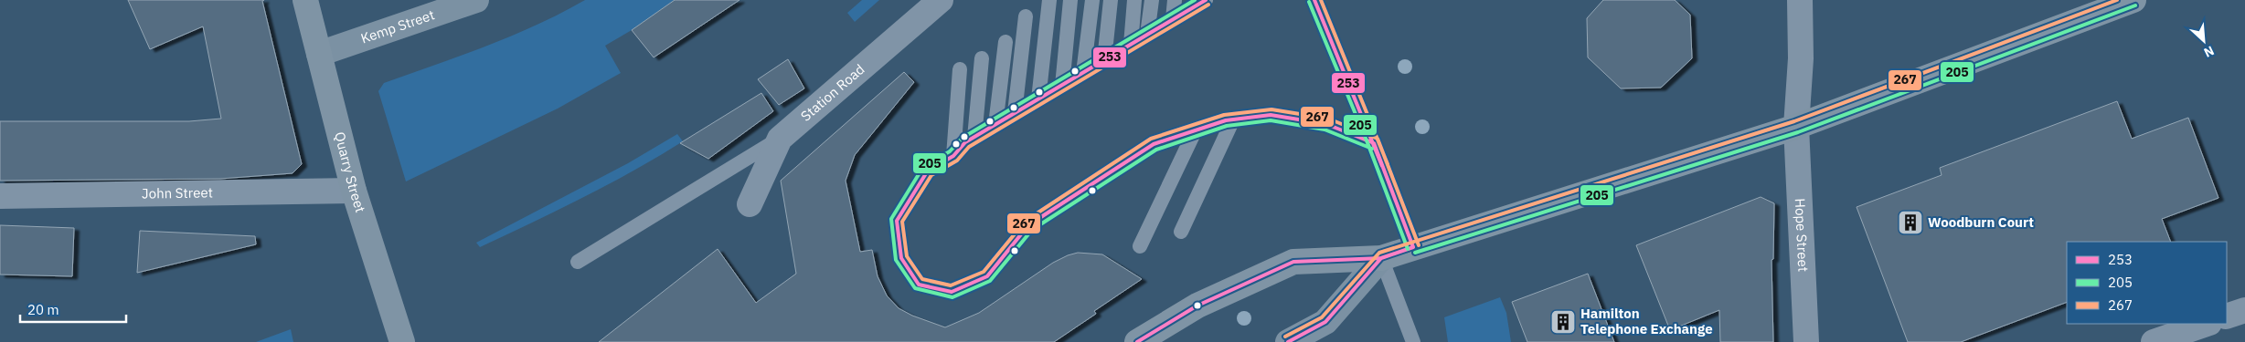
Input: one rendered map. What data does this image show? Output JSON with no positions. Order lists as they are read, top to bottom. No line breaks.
{"streets":{"main road":["Quarry Street"],"street":["Kemp Street","Station Road","John Street","Hope Street"]},"crossings":[["Kemp Street","Quarry Street"],["Quarry Street","John Street"]],"places":{"building":["Woodburn Court","Hamilton Telephone Exchange"]},"lines":["transit line 253","transit line 205","transit line 267"],"legend":["253","205","267"],"scale_bar":"20 m","north":"bottom right"}
